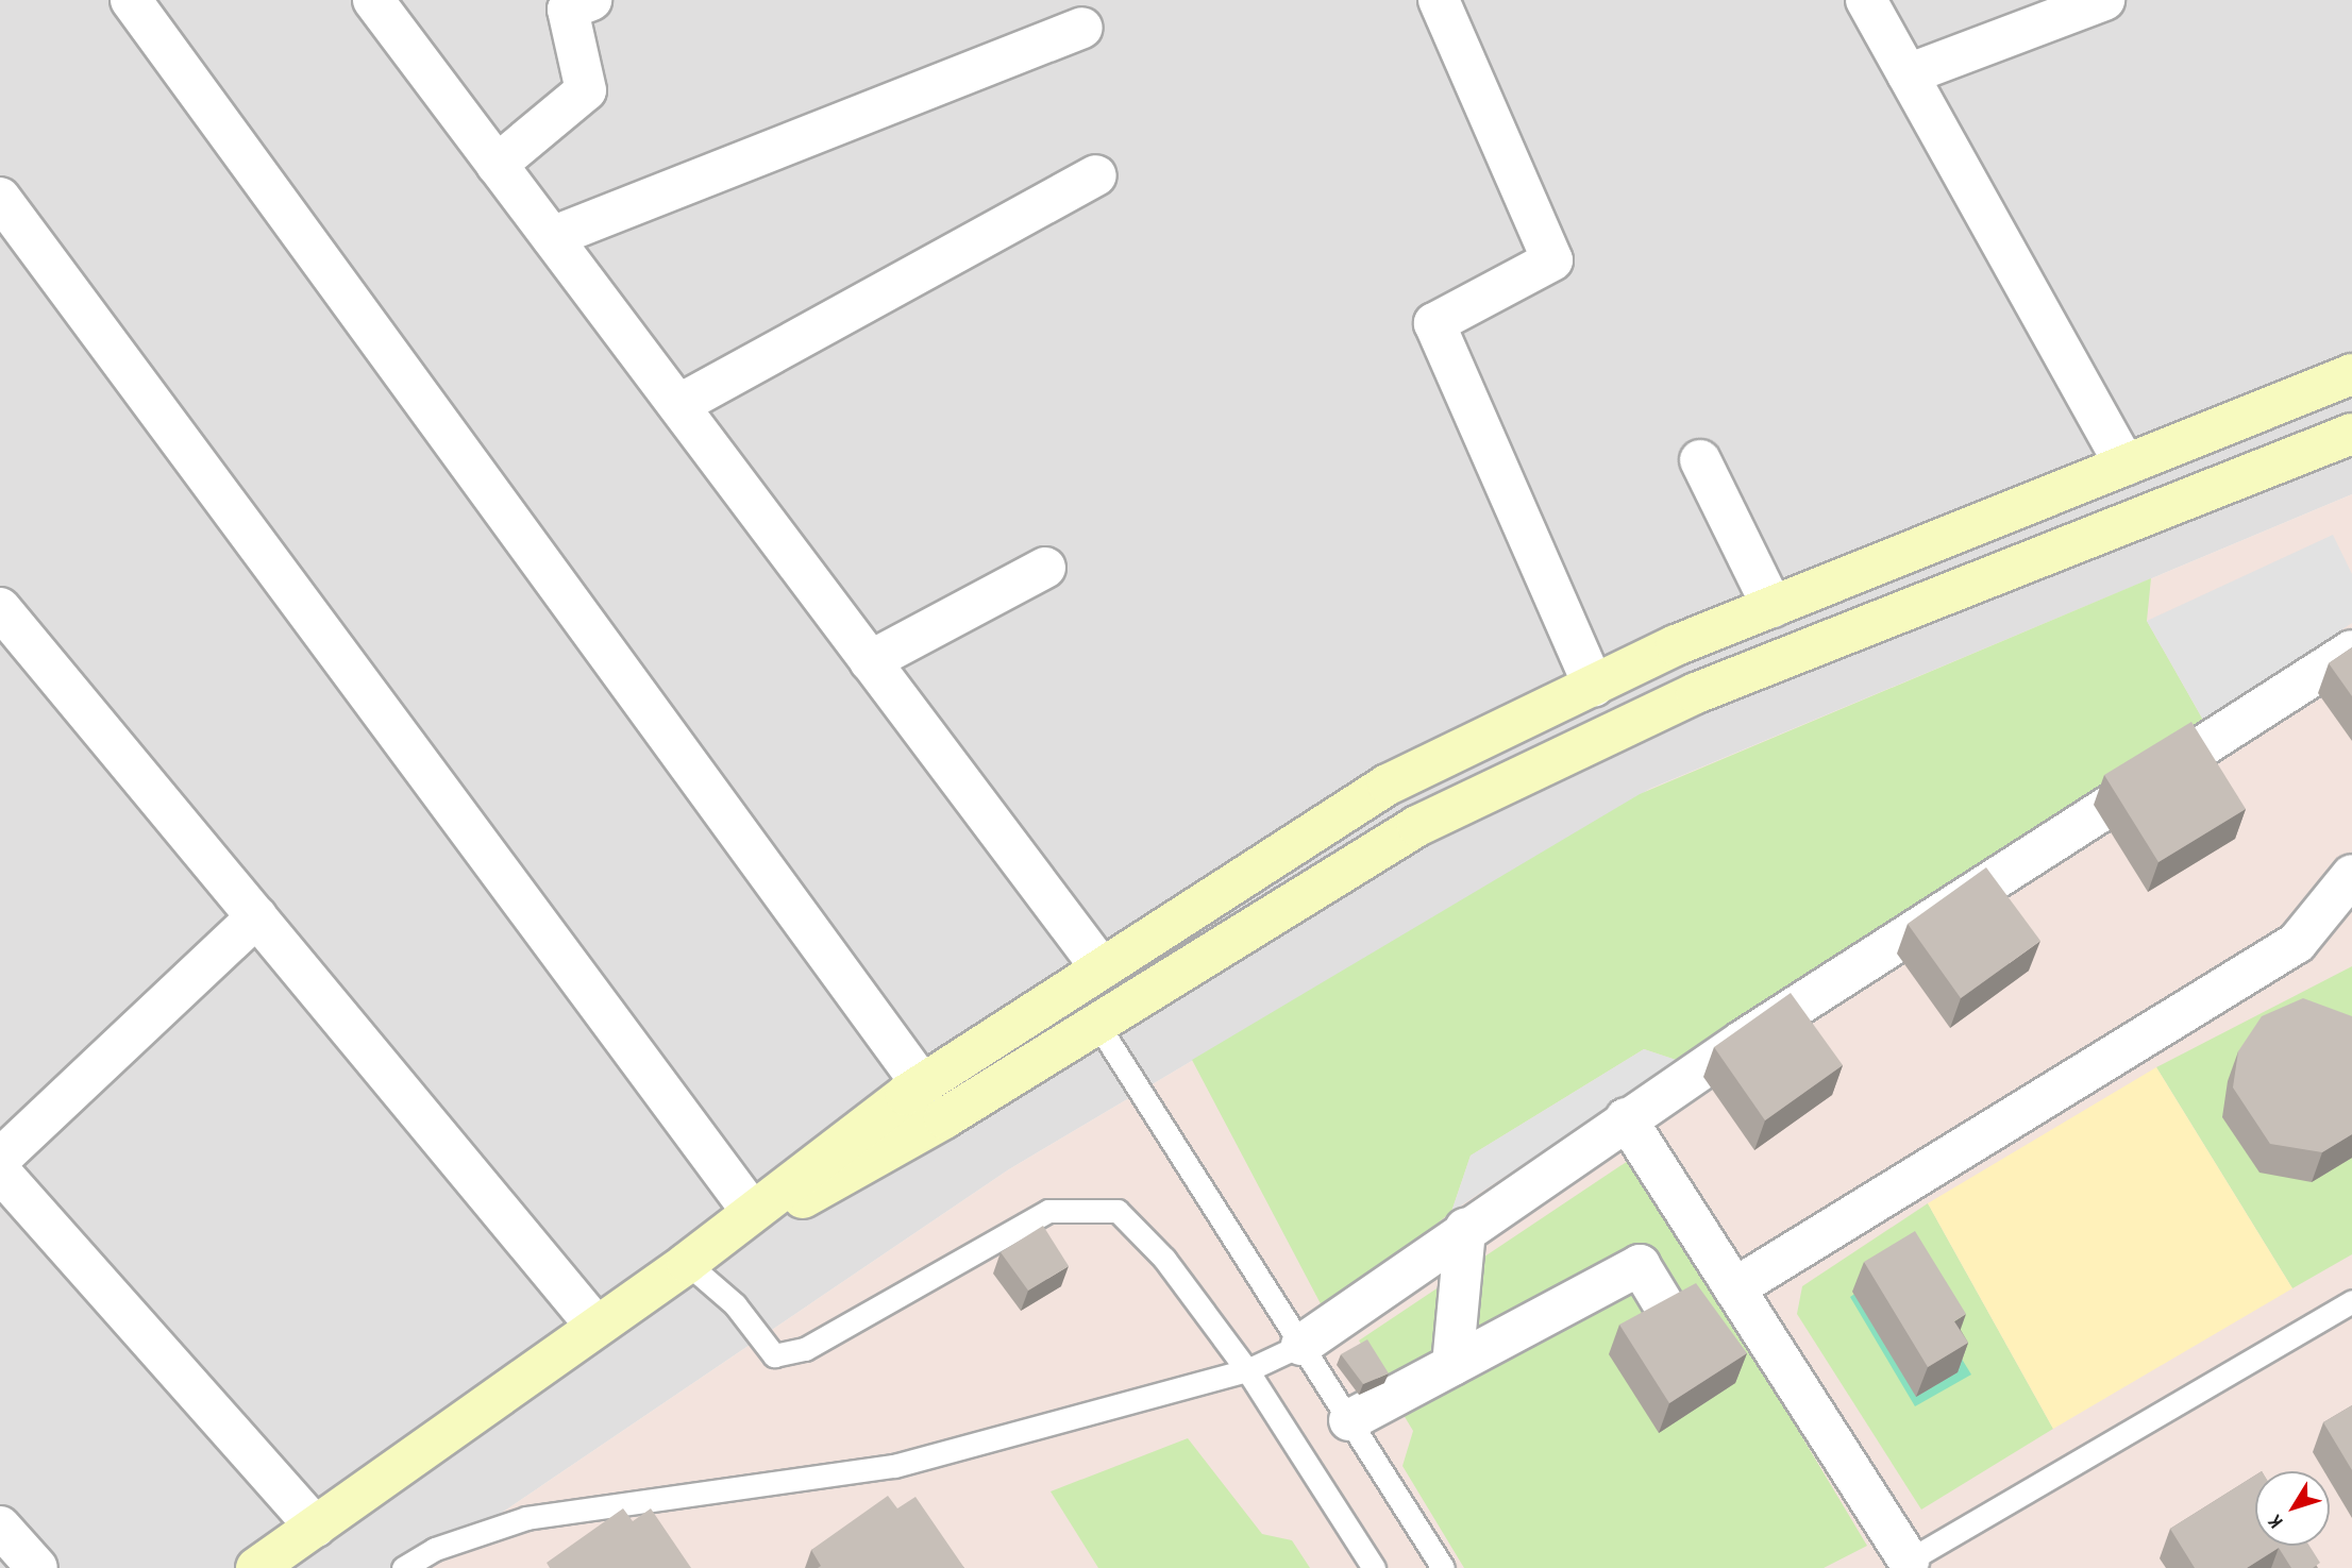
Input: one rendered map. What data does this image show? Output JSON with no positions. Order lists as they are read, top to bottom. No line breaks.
{"north":"bottom left"}
